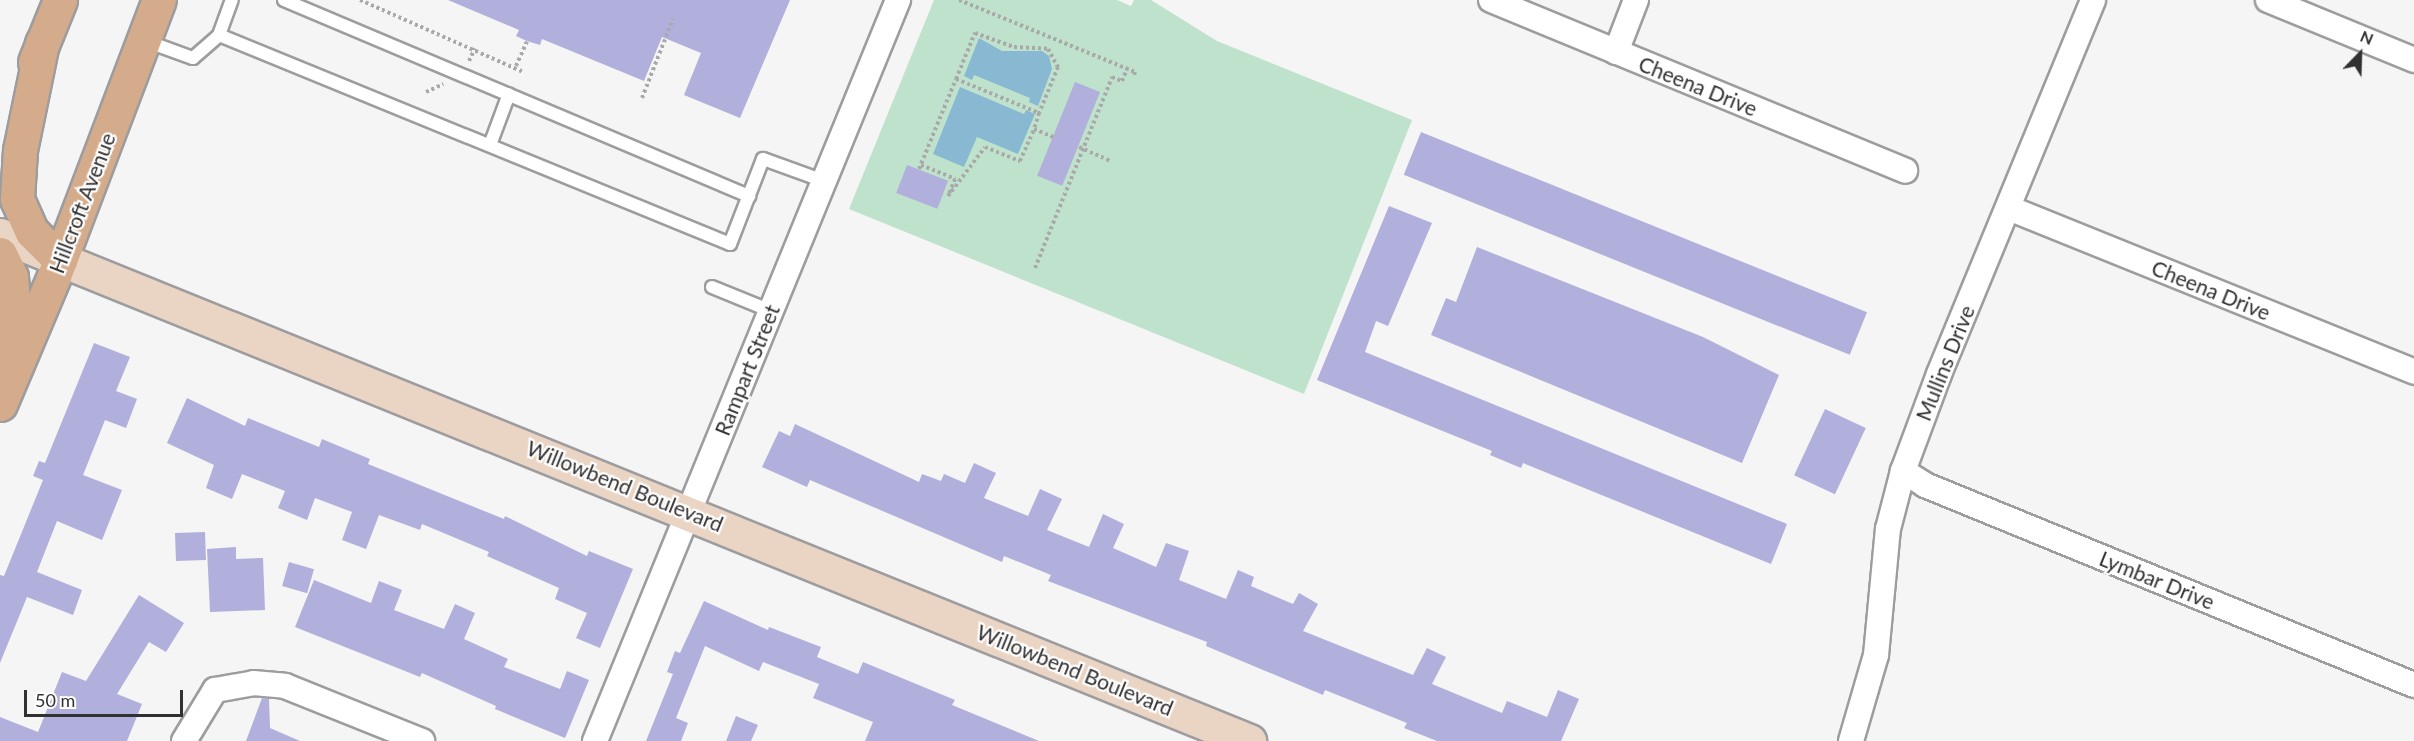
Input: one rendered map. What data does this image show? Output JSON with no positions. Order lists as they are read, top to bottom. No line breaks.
{"streets":{"main road":["Hillcroft Avenue","Willowbend Boulevard"],"street":["Cheena Drive","Mullins Drive","Rampart Street","Lymbar Drive"]},"crossings":[["Cheena Drive","Mullins Drive"],["Hillcroft Avenue","Willowbend Boulevard"],["Mullins Drive","Lymbar Drive"],["Rampart Street","Willowbend Boulevard"]],"scale_bar":"50 m","north":"top right"}
